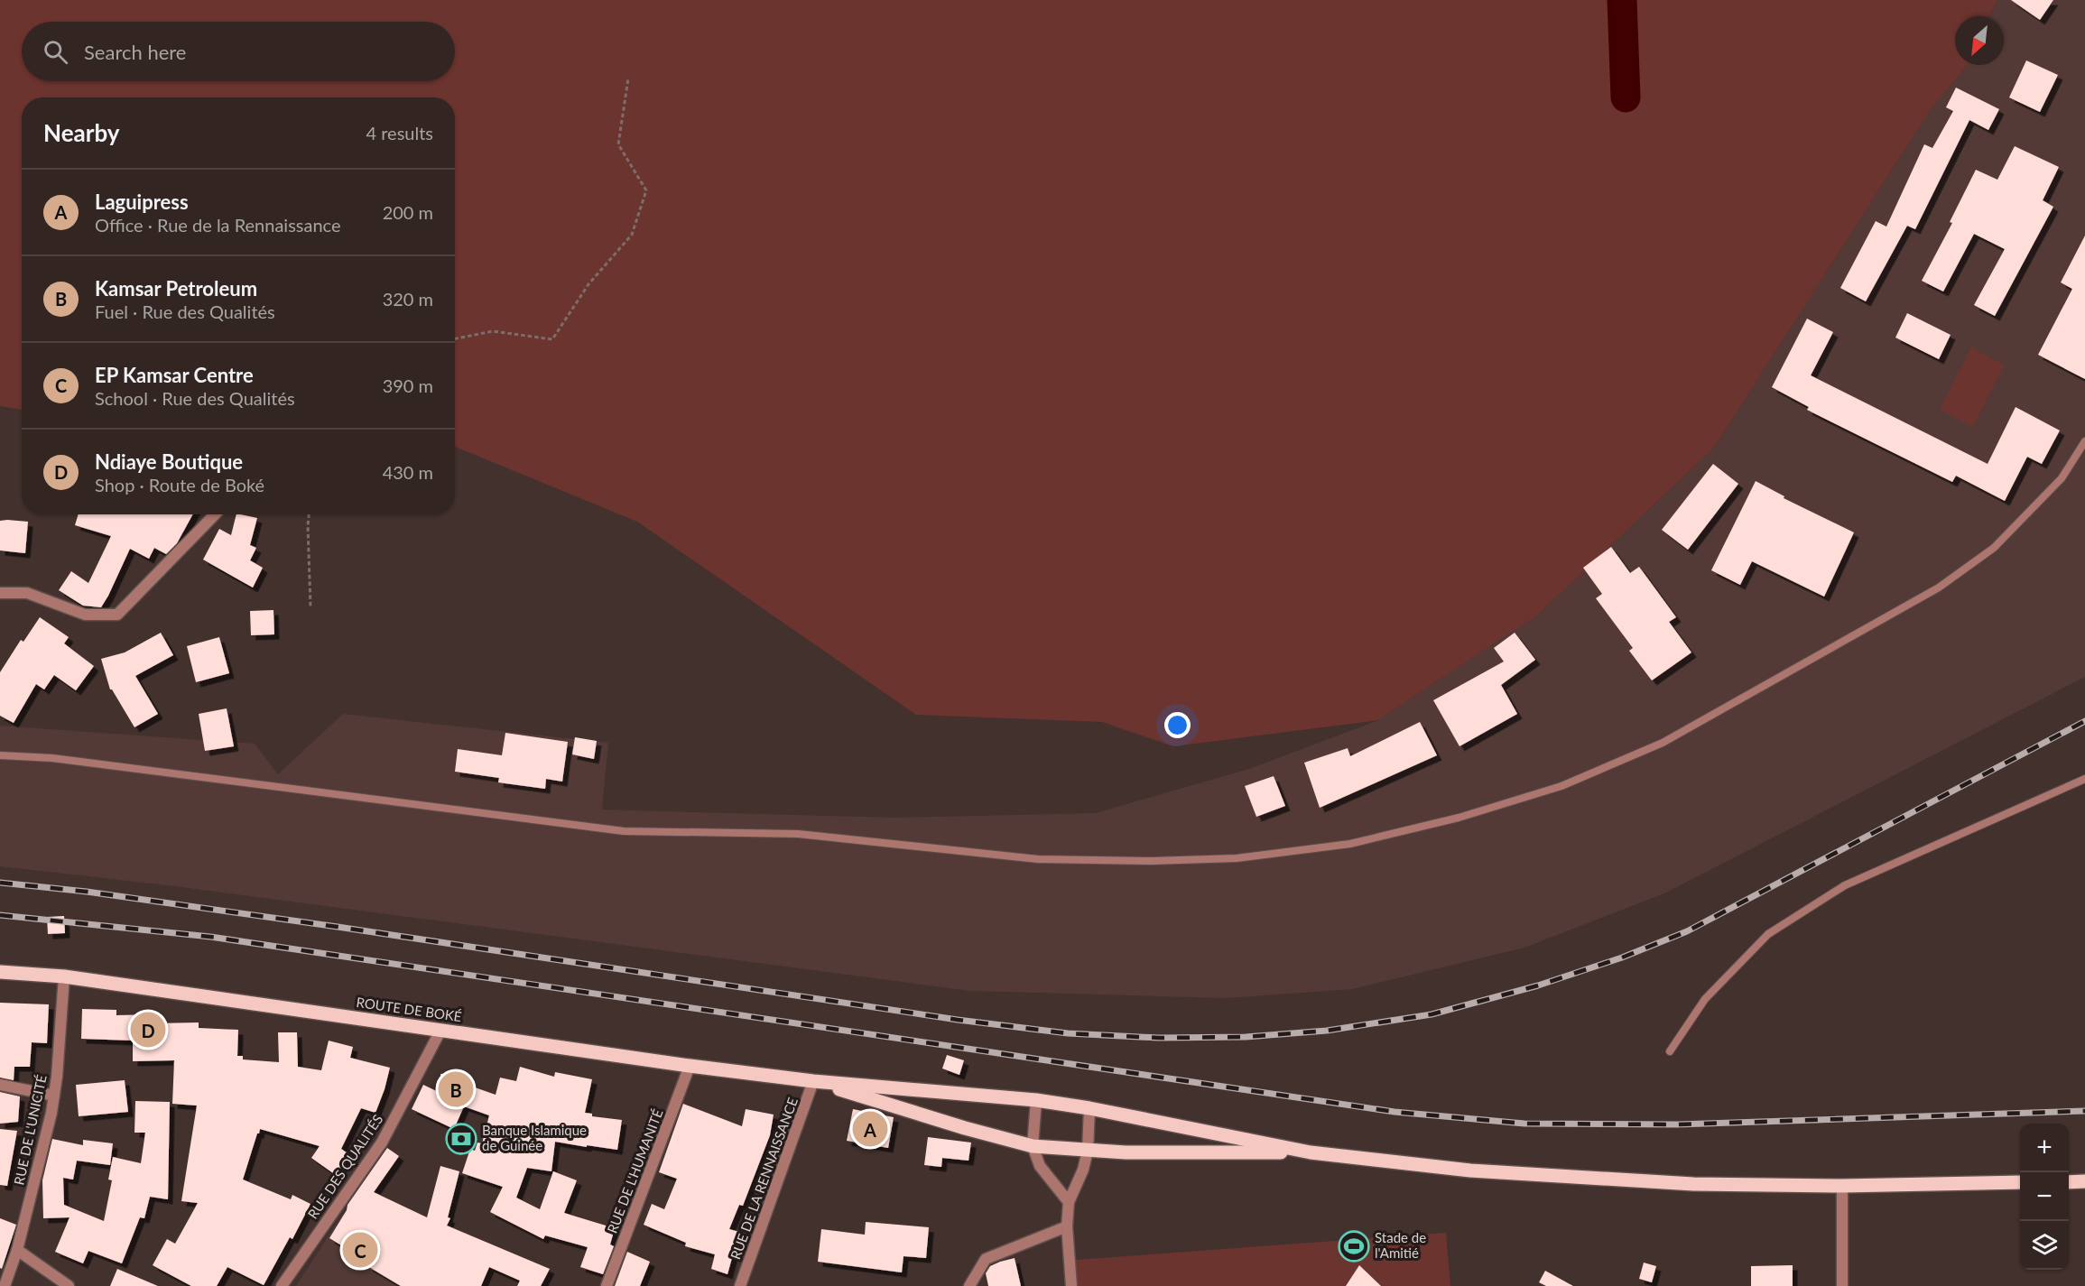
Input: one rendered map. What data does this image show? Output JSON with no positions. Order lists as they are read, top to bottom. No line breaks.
{"streets":{"main road":["ROUTE DE BOKÉ"],"street":["RUE DE L'UNICITÉ","RUE DES QUALITÉS","RUE DE L'HUMANITÉ","RUE DE LA RENNAISSANCE"]},"crossings":[["ROUTE DE BOKÉ","RUE DE L'UNICITÉ"],["ROUTE DE BOKÉ","RUE DES QUALITÉS"],["ROUTE DE BOKÉ","RUE DE L'HUMANITÉ"],["ROUTE DE BOKÉ","RUE DE LA RENNAISSANCE"]],"places":{"bank":["Banque Islamique de Guinée"],"sports":["Stade de l'Amitié"]},"north":"bottom left","page":{"search":"Search here","heading":["Nearby","4 results"],"list":[{"mark":"A","name":"Laguipress","note":"Office · Rue de la Rennaissance","value":"200 m"},{"mark":"B","name":"Kamsar Petroleum","note":"Fuel · Rue des Qualités","value":"320 m"},{"mark":"C","name":"EP Kamsar Centre","note":"School · Rue des Qualités","value":"390 m"},{"mark":"D","name":"Ndiaye Boutique","note":"Shop · Route de Boké","value":"430 m"}],"pins":["D","B","A","C"],"map_buttons":["+","−"]}}
